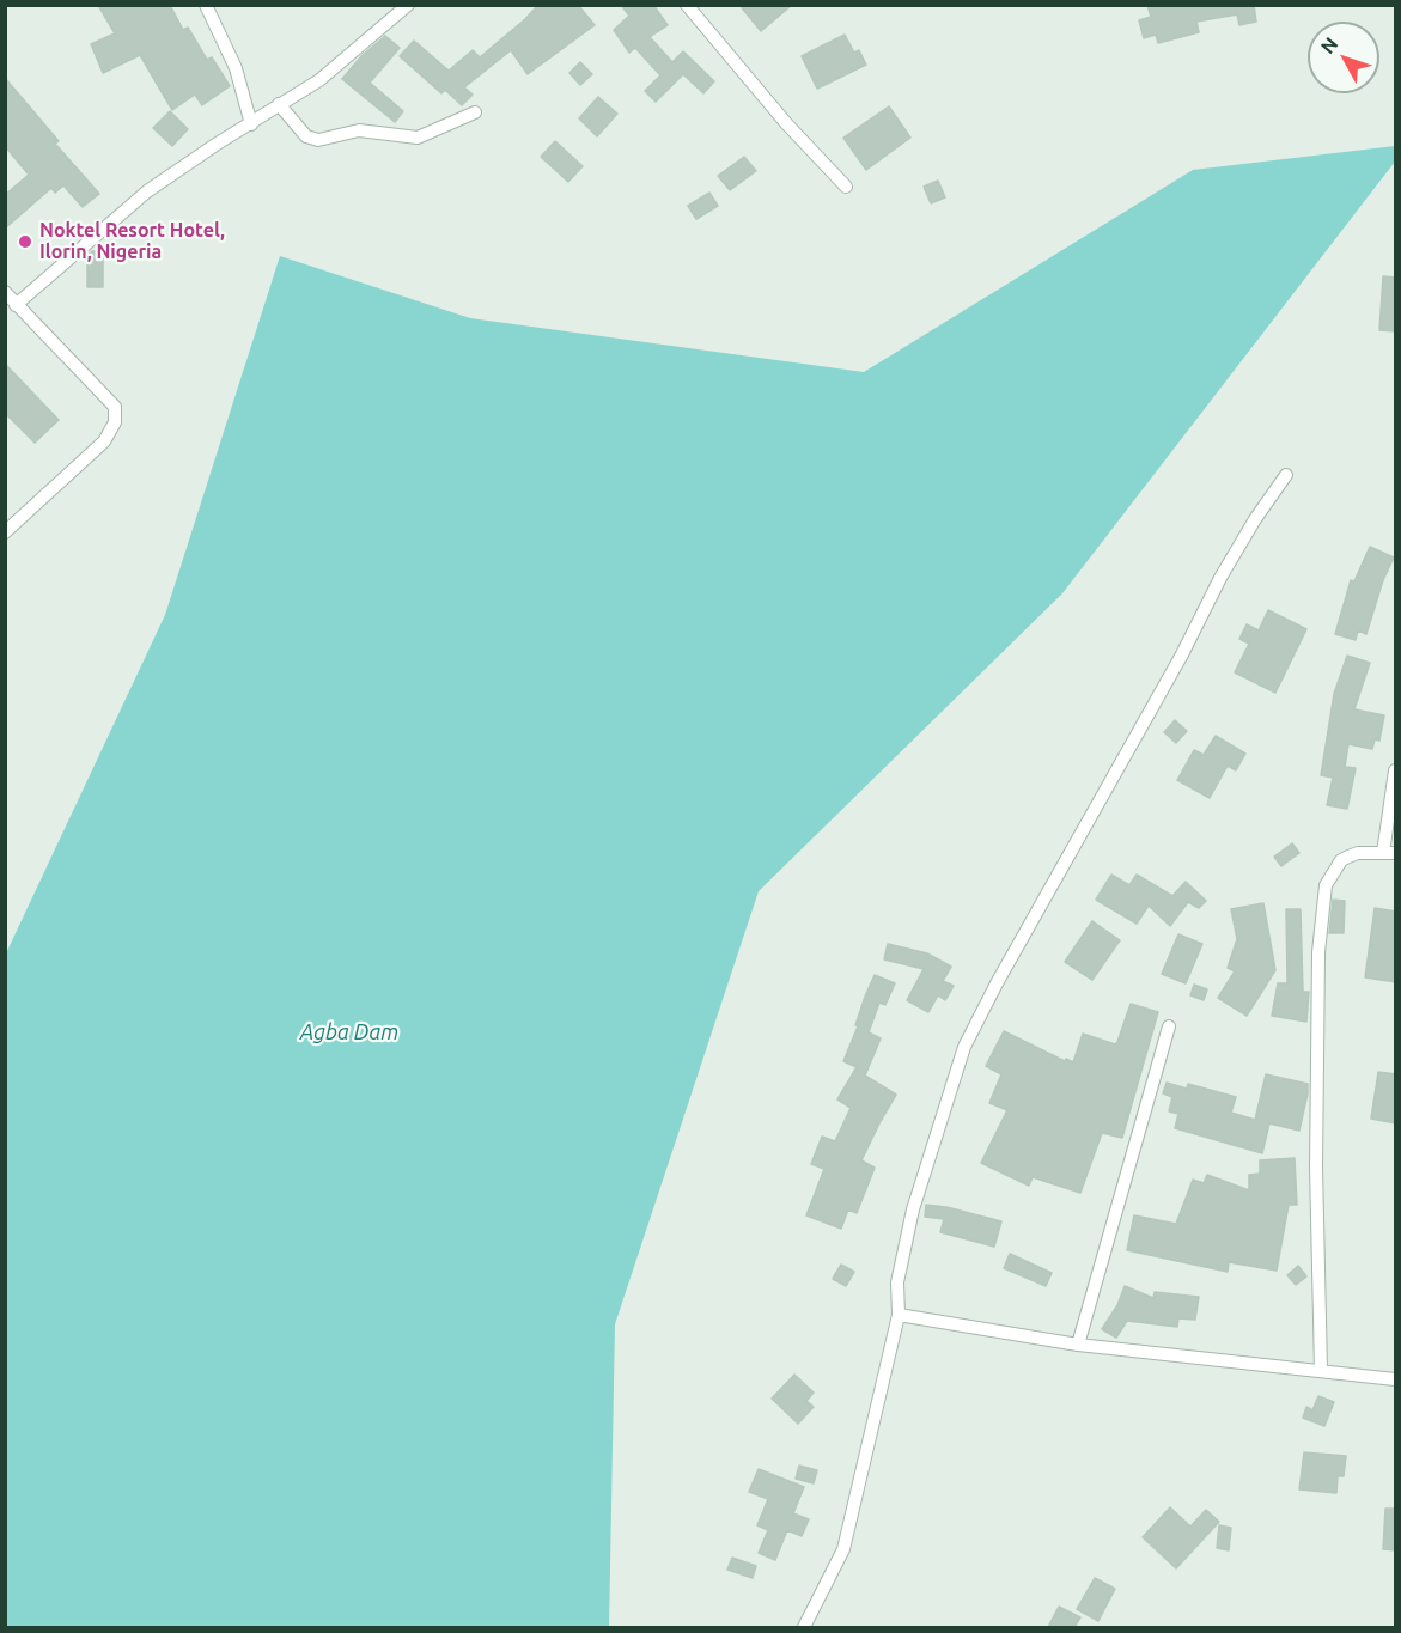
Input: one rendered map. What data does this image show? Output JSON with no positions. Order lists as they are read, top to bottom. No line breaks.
{"water":["Agba Dam"],"places":["Noktel Resort Hotel, Ilorin, Nigeria"],"north":"top left"}
